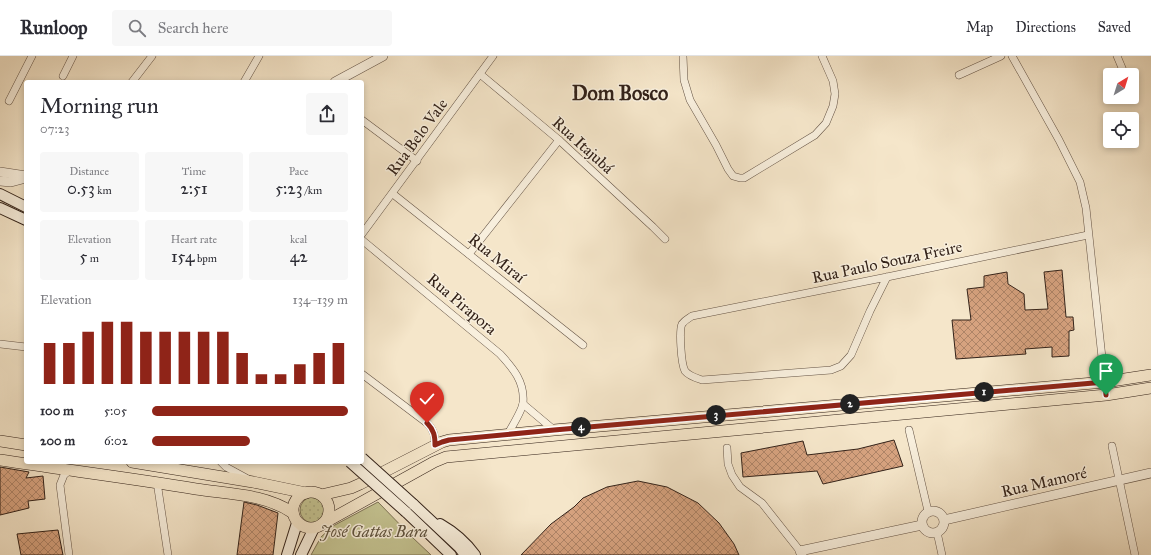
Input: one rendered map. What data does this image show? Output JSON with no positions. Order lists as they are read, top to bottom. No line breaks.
{"streets":{"street":["Rua Belo Vale","Rua Itajubá","Rua Miraí","Rua Paulo Souza Freire","Rua Pirapora","Rua Mamoré"]},"crossings":[["Rua Belo Vale","Rua Itajubá"],["Rua Belo Vale","Rua Miraí"]],"districts":["Dom Bosco"],"parks":["José Gattas Bara"],"north":"top right","page":{"header":"Runloop","search":"Search here","nav":["Map","Directions","Saved"],"heading":["Morning run","07:23"],"stats":[["Distance","0.53 km"],["Time","2:51"],["Pace","5:23 /km"],["Elevation","5 m"],["Heart rate","154 bpm"],["kcal","42"]],"chart":["Elevation","134–139 m"],"pins":["1","2","3","4"],"list":[{"name":"100 m","note":"5:05"},{"name":"200 m","note":"6:02"}]}}
